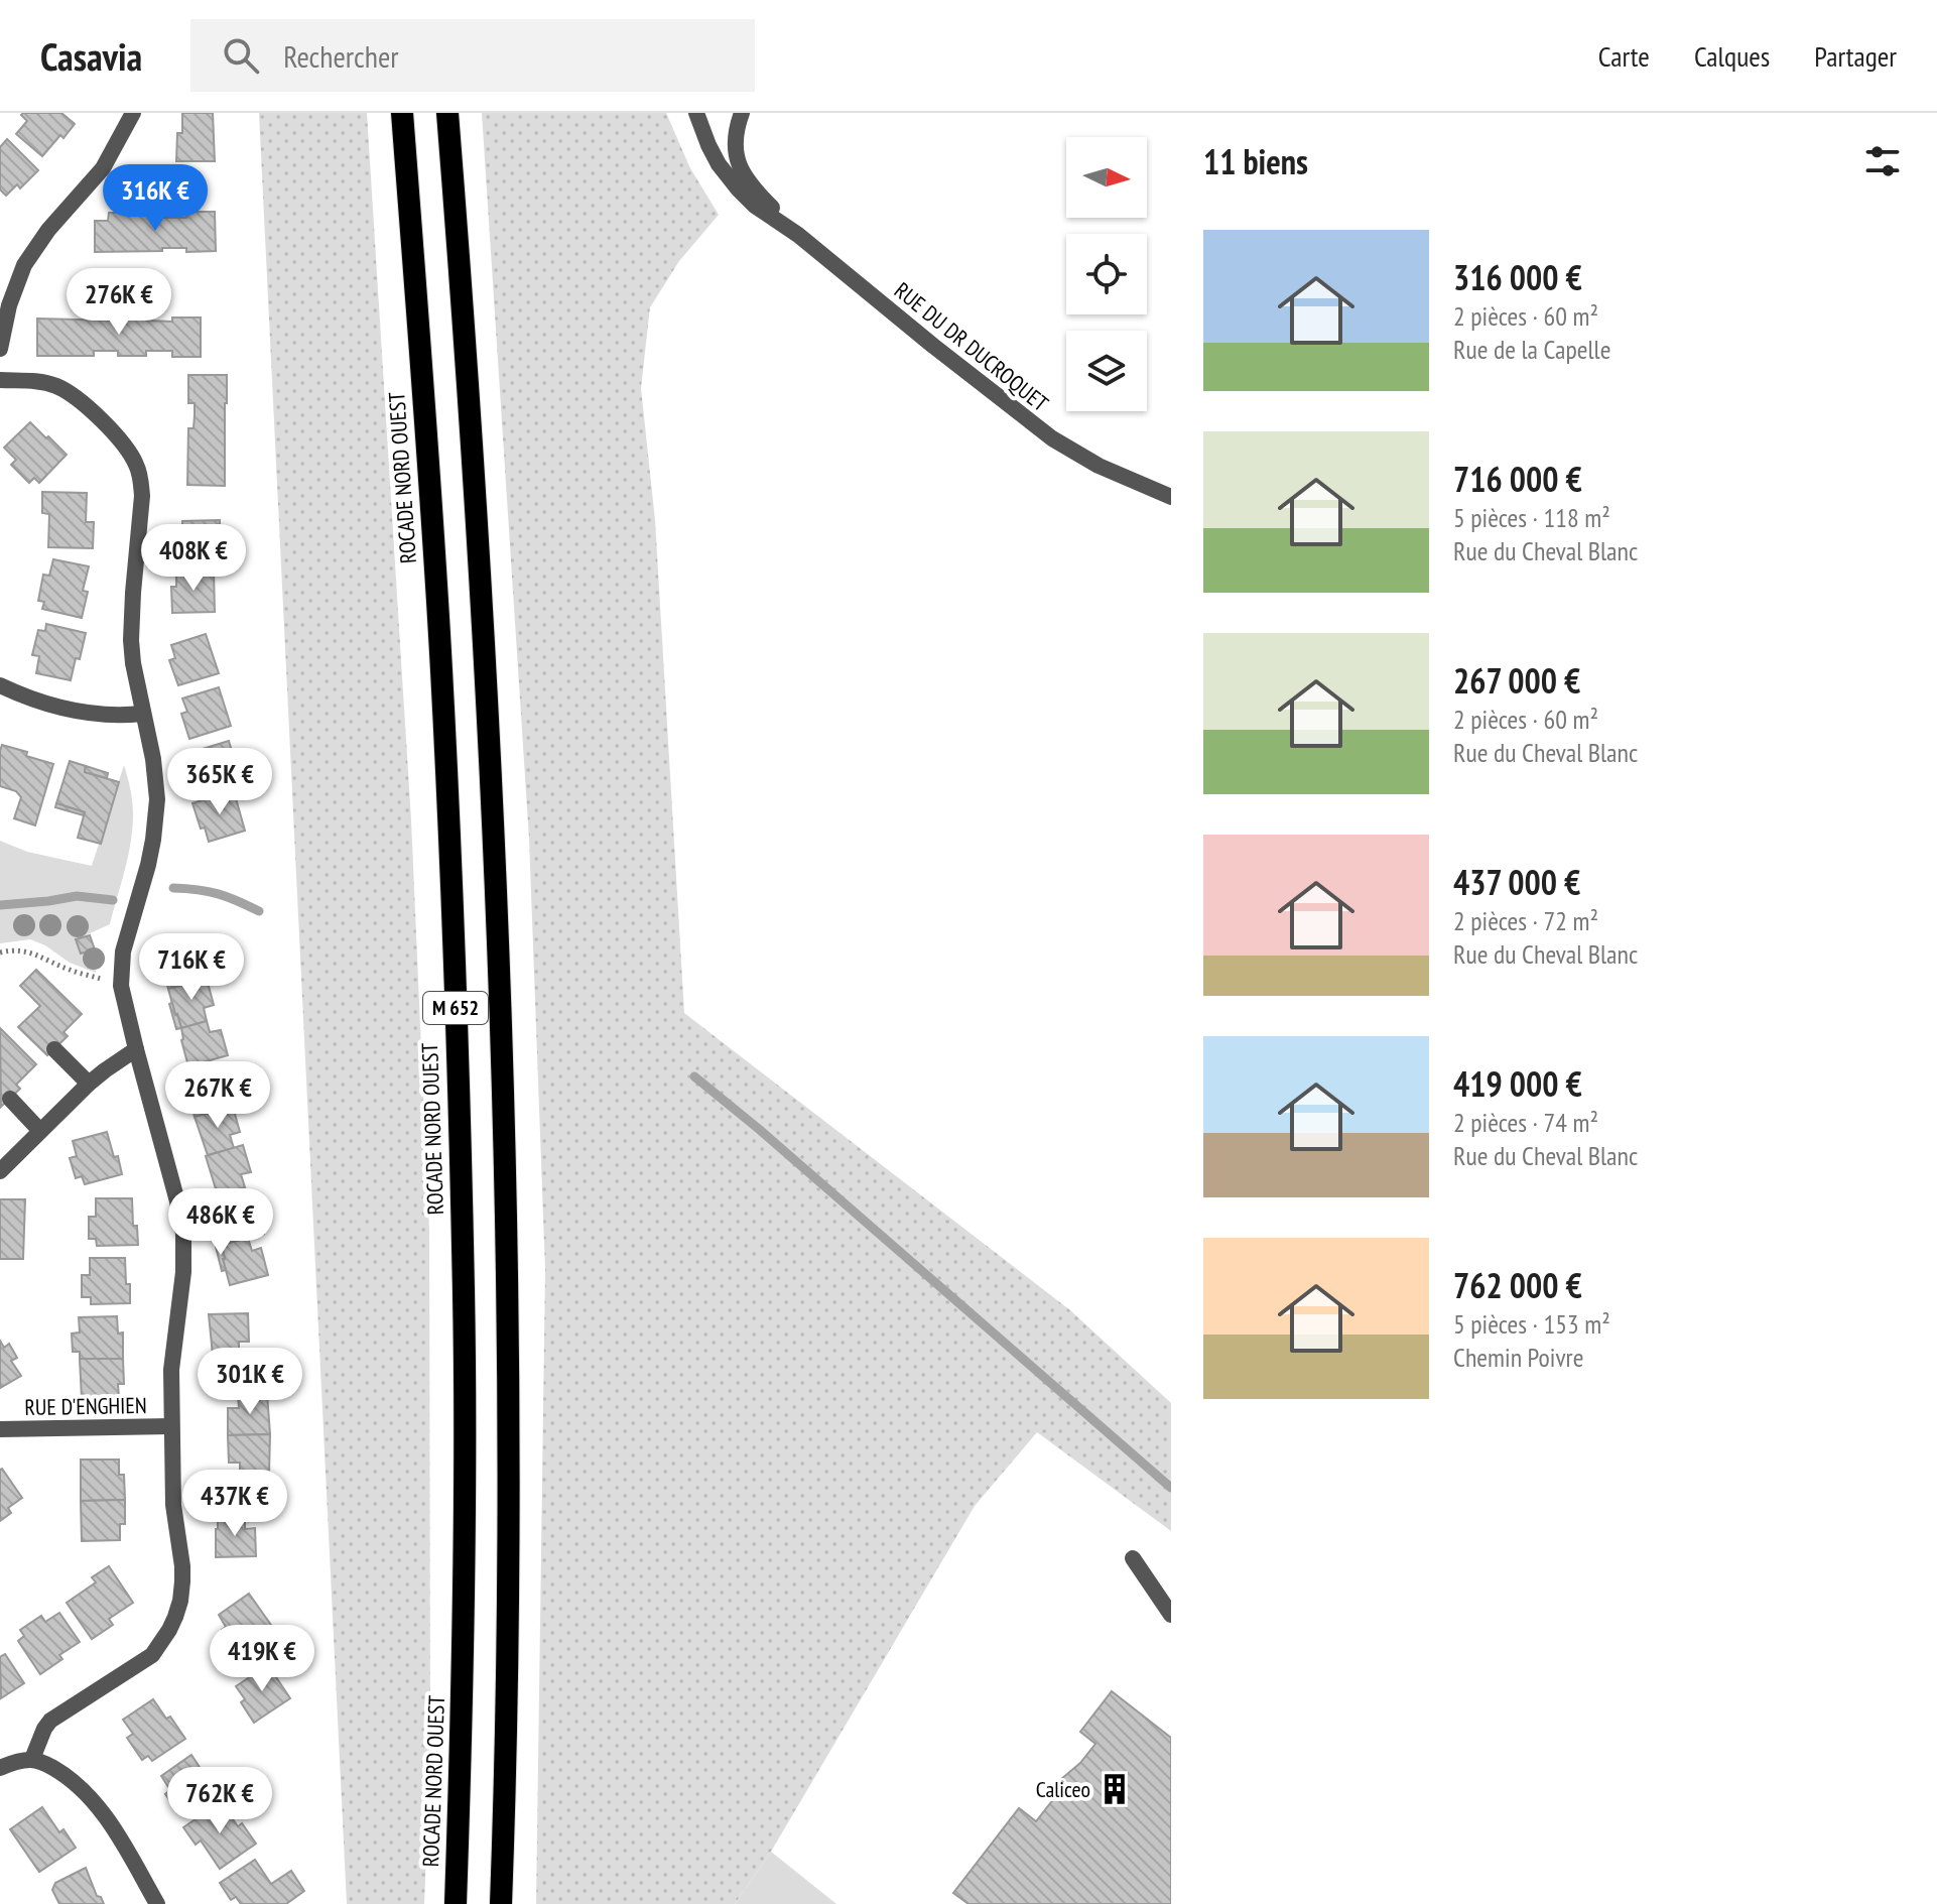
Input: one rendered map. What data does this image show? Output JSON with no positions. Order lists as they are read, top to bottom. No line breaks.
{"streets":{"highway":["ROCADE NORD OUEST","M 652"],"street":["RUE DU DR DUCROQUET","RUE D'ENGHIEN"]},"places":{"building":["Caliceo"]},"north":"right","page":{"header":"Casavia","search":"Rechercher","nav":["Carte","Calques","Partager"],"heading":"11 biens","price":["316K €","276K €","408K €","365K €","716K €","267K €","486K €","301K €","437K €","419K €","762K €"],"list":[{"name":"316 000 €","note":"2 pièces · 60 m² · Rue de la Capelle"},{"name":"716 000 €","note":"5 pièces · 118 m² · Rue du Cheval Blanc"},{"name":"267 000 €","note":"2 pièces · 60 m² · Rue du Cheval Blanc"},{"name":"437 000 €","note":"2 pièces · 72 m² · Rue du Cheval Blanc"},{"name":"419 000 €","note":"2 pièces · 74 m² · Rue du Cheval Blanc"},{"name":"762 000 €","note":"5 pièces · 153 m² · Chemin Poivre"}]}}
